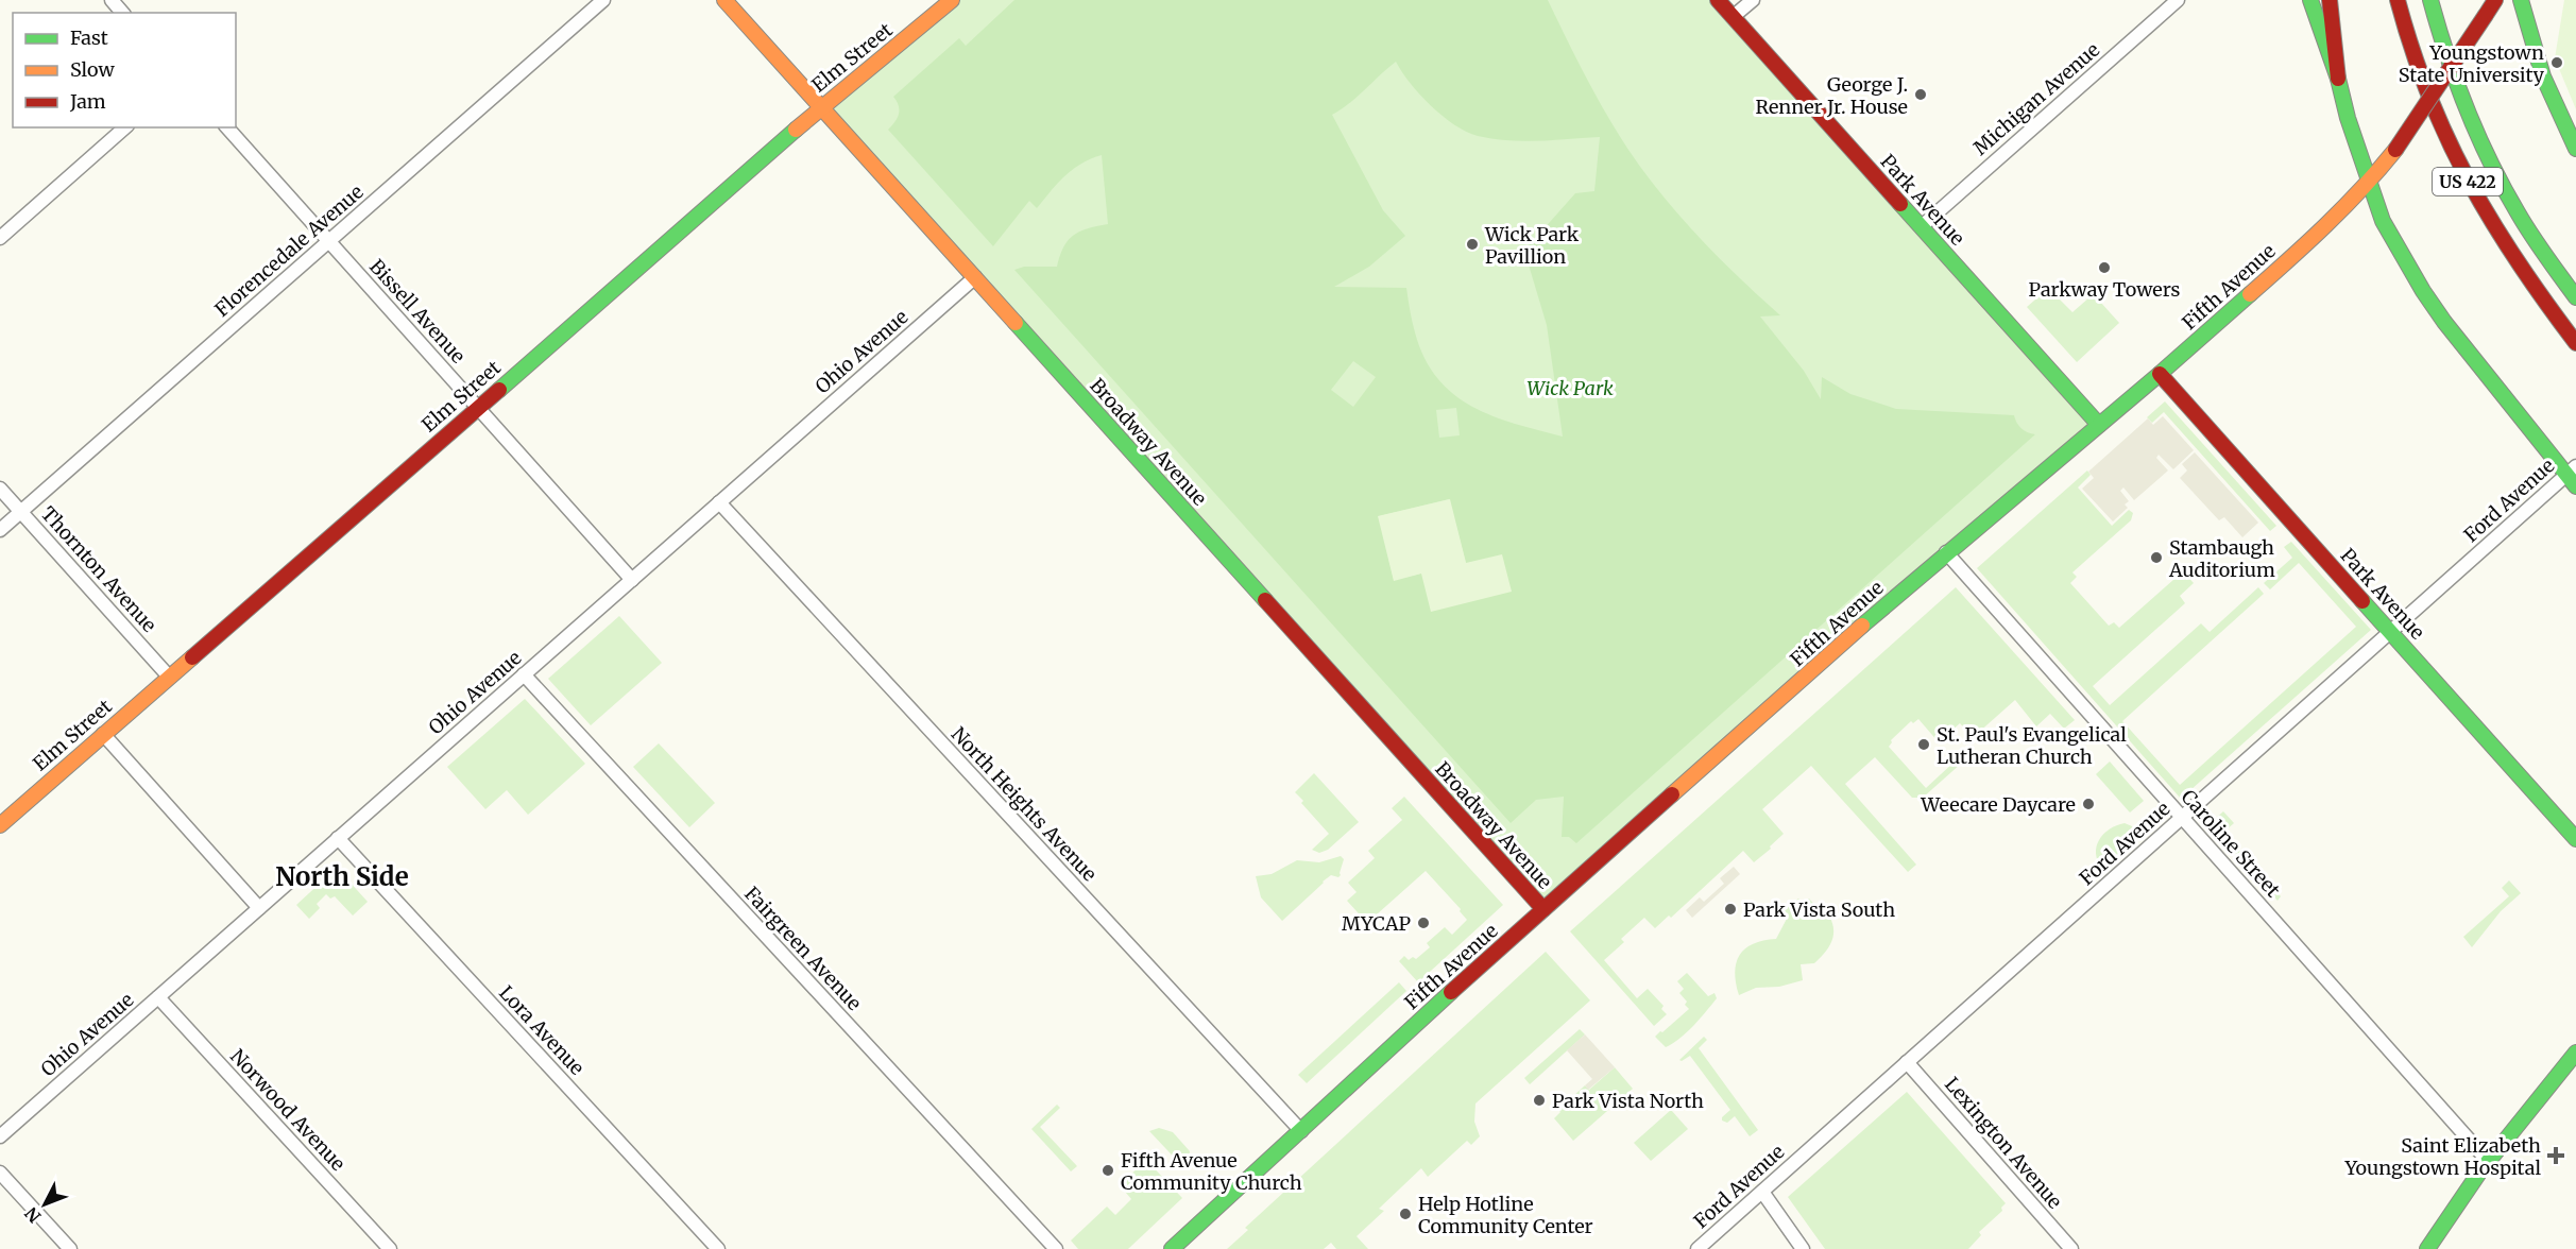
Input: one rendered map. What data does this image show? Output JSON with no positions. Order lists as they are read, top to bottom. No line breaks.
{"streets":{"main road":["Elm Street","US 422","Park Avenue","Fifth Avenue","Broadway Avenue"],"street":["Michigan Avenue","Florencedale Avenue","Bissell Avenue","Ohio Avenue","Ford Avenue","Thornton Avenue","North Heights Avenue","Caroline Street","Fairgreen Avenue","Lora Avenue","Norwood Avenue","Lexington Avenue"]},"crossings":[["Elm Street","Bissell Avenue"],["Elm Street","Broadway Avenue"],["Elm Street","Thornton Avenue"],["Michigan Avenue","Park Avenue"],["Park Avenue","Fifth Avenue"],["Park Avenue","Ford Avenue"],["Florencedale Avenue","Bissell Avenue"],["Florencedale Avenue","Thornton Avenue"],["Fifth Avenue","Broadway Avenue"],["Fifth Avenue","North Heights Avenue"],["Fifth Avenue","Caroline Street"],["Bissell Avenue","Ohio Avenue"],["Ohio Avenue","Broadway Avenue"],["Ohio Avenue","North Heights Avenue"],["Ohio Avenue","Fairgreen Avenue"],["Ohio Avenue","Lora Avenue"],["Ohio Avenue","Norwood Avenue"],["Ford Avenue","Caroline Street"],["Ford Avenue","Lexington Avenue"]],"districts":["North Side"],"parks":["Wick Park"],"places":{"other":["Youngstown State University","George J. Renner Jr. House","Wick Park Pavillion","Parkway Towers","Stambaugh Auditorium","St. Paul's Evangelical Lutheran Church","Weecare Daycare","Park Vista South","MYCAP","Park Vista North","Fifth Avenue Community Church","Help Hotline Community Center"],"health":["Saint Elizabeth Youngstown Hospital"]},"legend":["Fast","Slow","Jam"],"north":"bottom left"}
